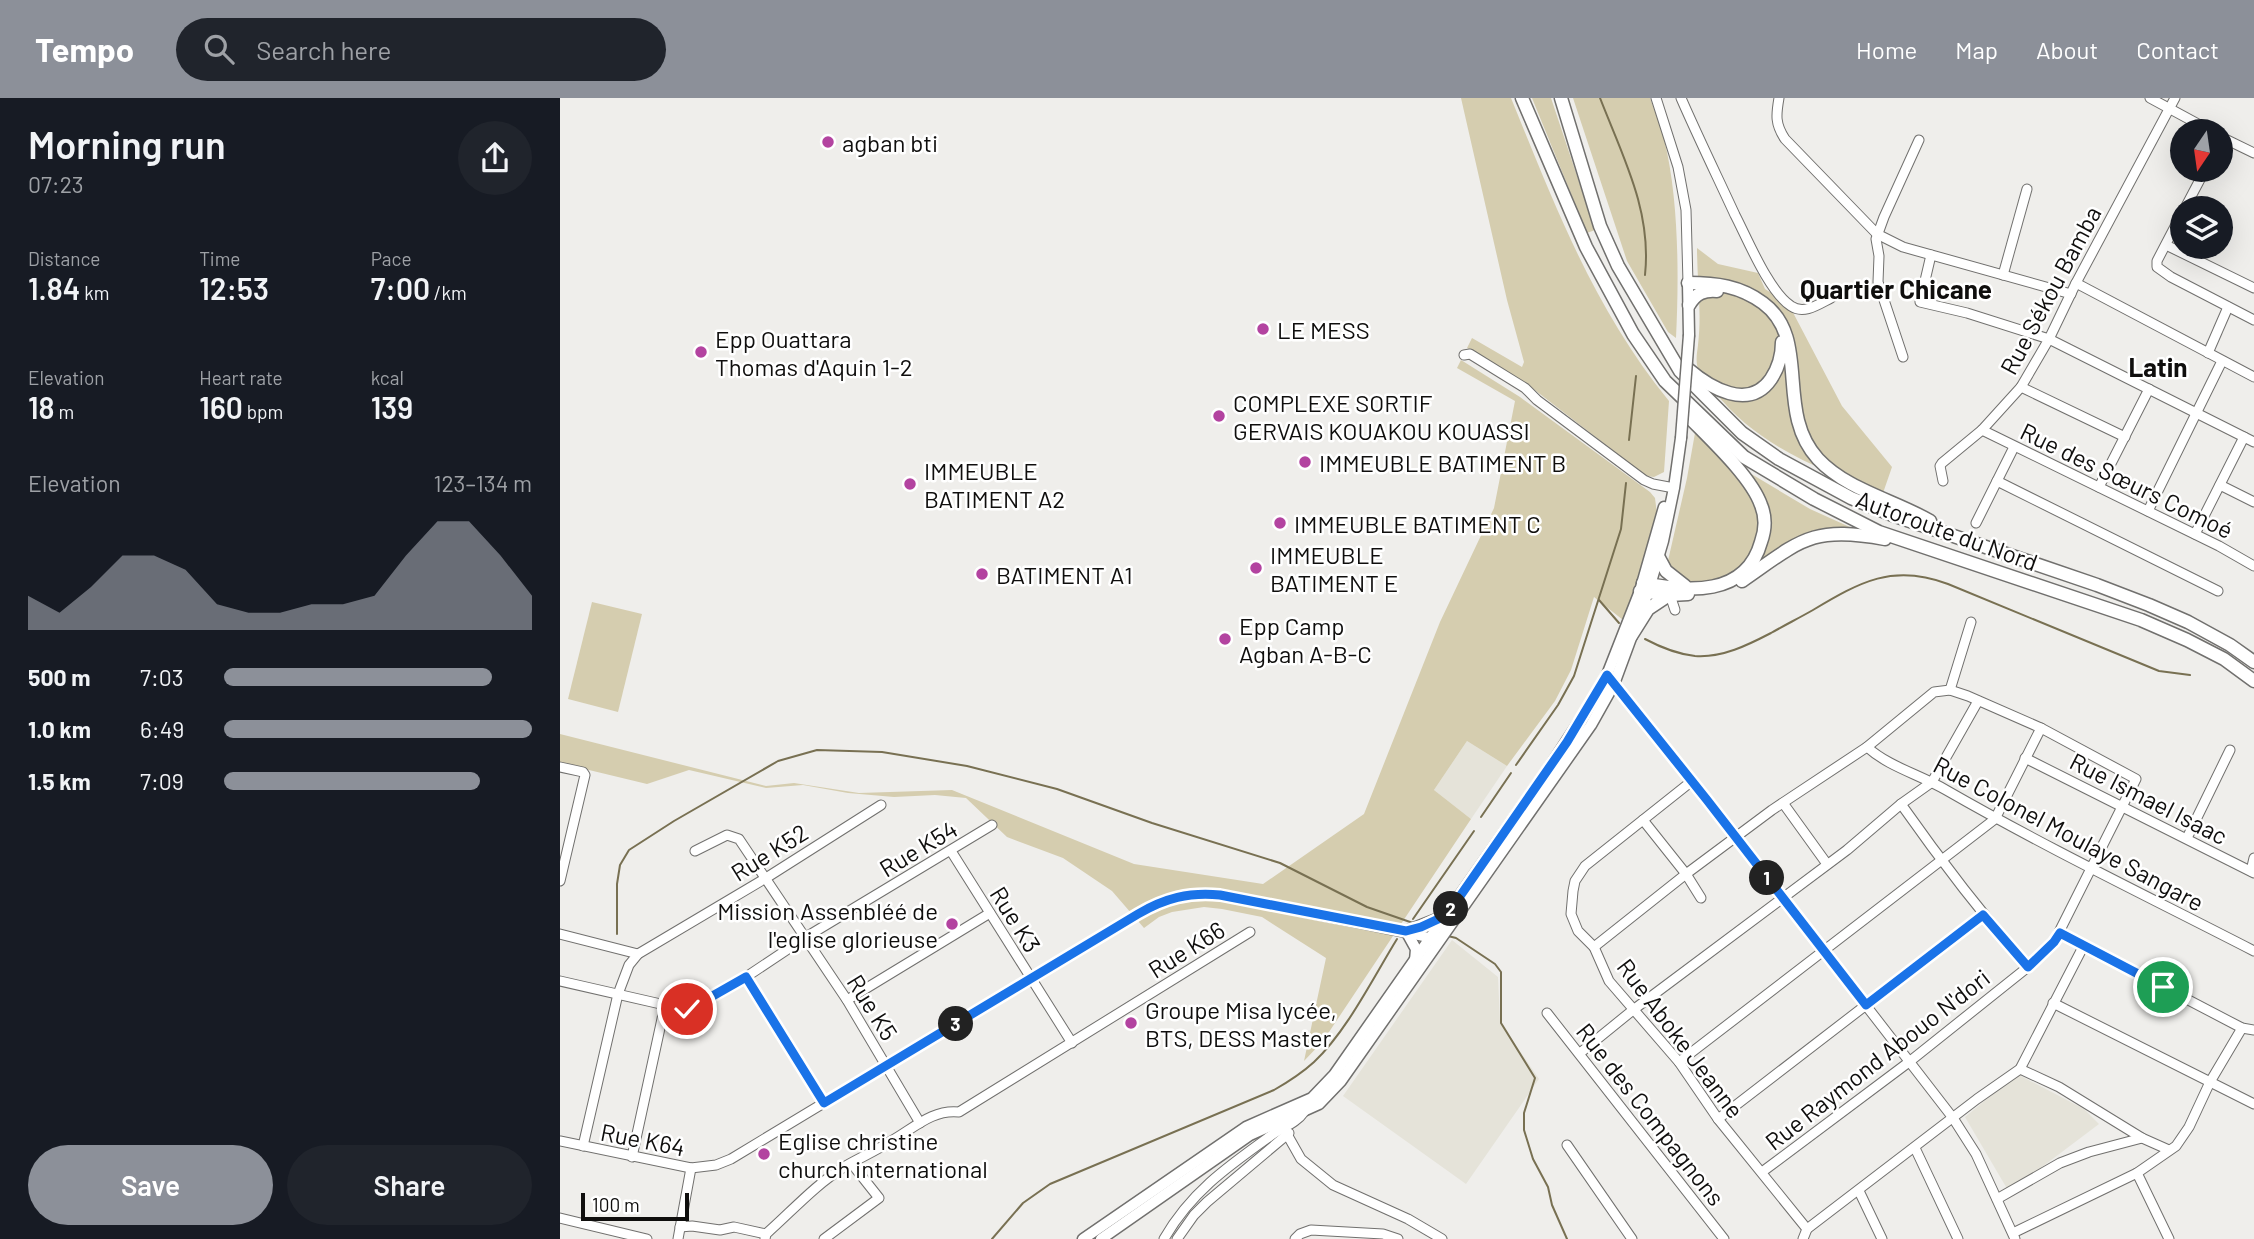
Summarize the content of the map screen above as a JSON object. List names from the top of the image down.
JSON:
{
  "streets": {
    "highway": ["Autoroute du Nord"],
    "street": [
      "Rue Sékou Bamba",
      "Rue des Sœurs Comoé",
      "Rue Ismael Isaac",
      "Rue Colonel Moulaye Sangare",
      "Rue K54",
      "Rue K52",
      "Rue K3",
      "Rue K66",
      "Rue K5",
      "Rue Aboke Jeanne",
      "Rue Raymond Abouo N'dori",
      "Rue des Compagnons",
      "Rue K64"
    ]
  },
  "crossings": [
    ["Rue Sékou Bamba", "Rue des Sœurs Comoé"],
    ["Rue Ismael Isaac", "Rue Raymond Abouo N'dori"],
    ["Rue Colonel Moulaye Sangare", "Rue Raymond Abouo N'dori"],
    ["Rue K54", "Rue K3"],
    ["Rue K54", "Rue K5"],
    ["Rue K52", "Rue K5"],
    ["Rue K3", "Rue K66"],
    ["Rue K3", "Rue K64"],
    ["Rue K66", "Rue K5"],
    ["Rue K5", "Rue K64"],
    ["Rue Aboke Jeanne", "Rue Raymond Abouo N'dori"]
  ],
  "districts": ["Quartier Chicane", "Latin"],
  "places": [
    "agban bti",
    "LE MESS",
    "Epp Ouattara Thomas d'Aquin 1-2",
    "COMPLEXE SORTIF GERVAIS KOUAKOU KOUASSI",
    "IMMEUBLE BATIMENT B",
    "IMMEUBLE BATIMENT A2",
    "IMMEUBLE BATIMENT C",
    "IMMEUBLE BATIMENT E",
    "BATIMENT A1",
    "Epp Camp Agban A-B-C",
    "Mission Assenbléé de l'eglise glorieuse",
    "Groupe Misa lycée, BTS, DESS Master",
    "Eglise christine church international"
  ],
  "scale_bar": "100 m",
  "north": "bottom",
  "page": {
    "header": "Tempo",
    "search": "Search here",
    "nav": [
      "Home",
      "Map",
      "About",
      "Contact"
    ],
    "heading": ["Morning run", "07:23"],
    "stats": [
      ["Distance", "1.84 km"],
      ["Time", "12:53"],
      ["Pace", "7:00 /km"],
      ["Elevation", "18 m"],
      ["Heart rate", "160 bpm"],
      ["kcal", "139"]
    ],
    "chart": ["Elevation", "123–134 m"],
    "list": [
      {
        "name": "500 m",
        "note": "7:03"
      },
      {
        "name": "1.0 km",
        "note": "6:49"
      },
      {
        "name": "1.5 km",
        "note": "7:09"
      }
    ],
    "pins": ["1", "2", "3"],
    "buttons": ["Save", "Share"],
    "scale": "100 m"
  }
}
